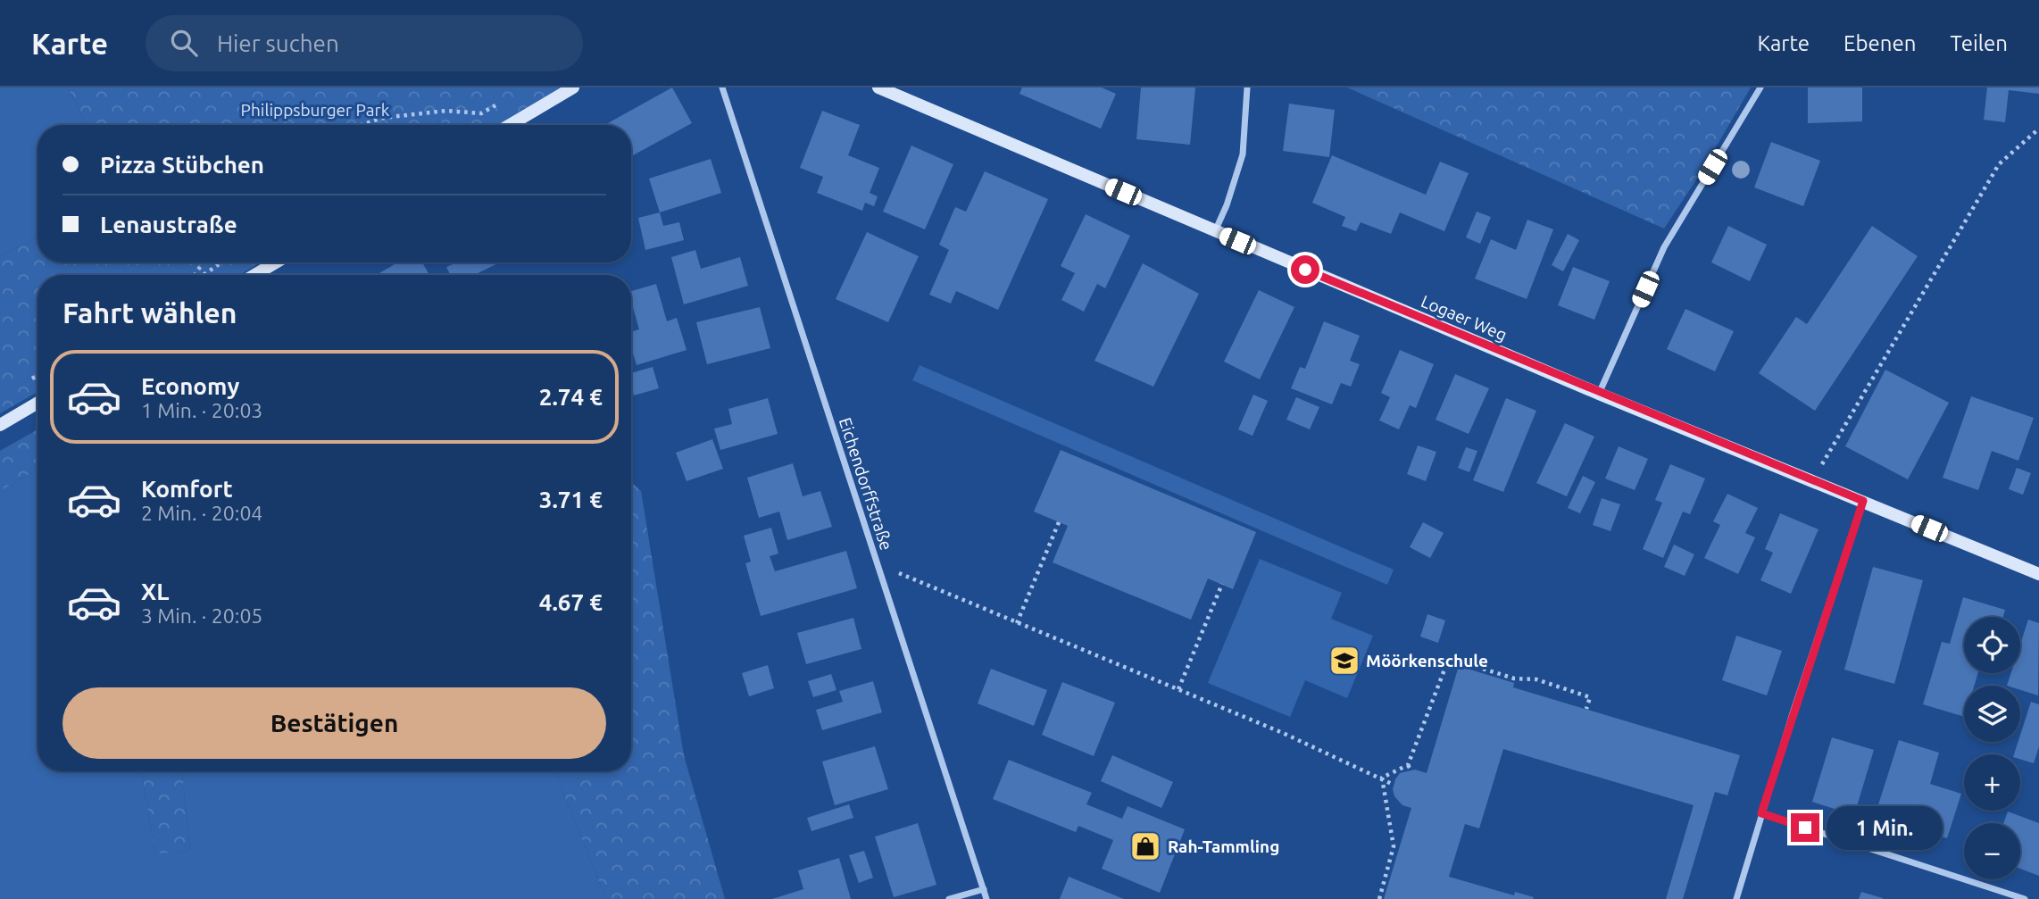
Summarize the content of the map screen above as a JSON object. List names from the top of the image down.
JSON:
{
  "streets": {
    "street": ["Logaer Weg", "Eichendorffstraße"]
  },
  "parks": ["Philippsburger Park"],
  "places": {
    "school or university": ["Möörkenschule"],
    "shop": ["Rah-Tammling"]
  },
  "page": {
    "header": "Karte",
    "search": "Hier suchen",
    "nav": ["Karte", "Ebenen", "Teilen"],
    "banner": ["Pizza Stübchen", "Lenaustraße"],
    "heading": "Fahrt wählen",
    "list": [
      {
        "name": "Economy",
        "note": "1 Min. · 20:03",
        "value": "2.74 €"
      },
      {
        "name": "Komfort",
        "note": "2 Min. · 20:04",
        "value": "3.71 €"
      },
      {
        "name": "XL",
        "note": "3 Min. · 20:05",
        "value": "4.67 €"
      }
    ],
    "map_buttons": ["+", "−"],
    "buttons": "Bestätigen",
    "bubble": "1 Min."
  }
}
